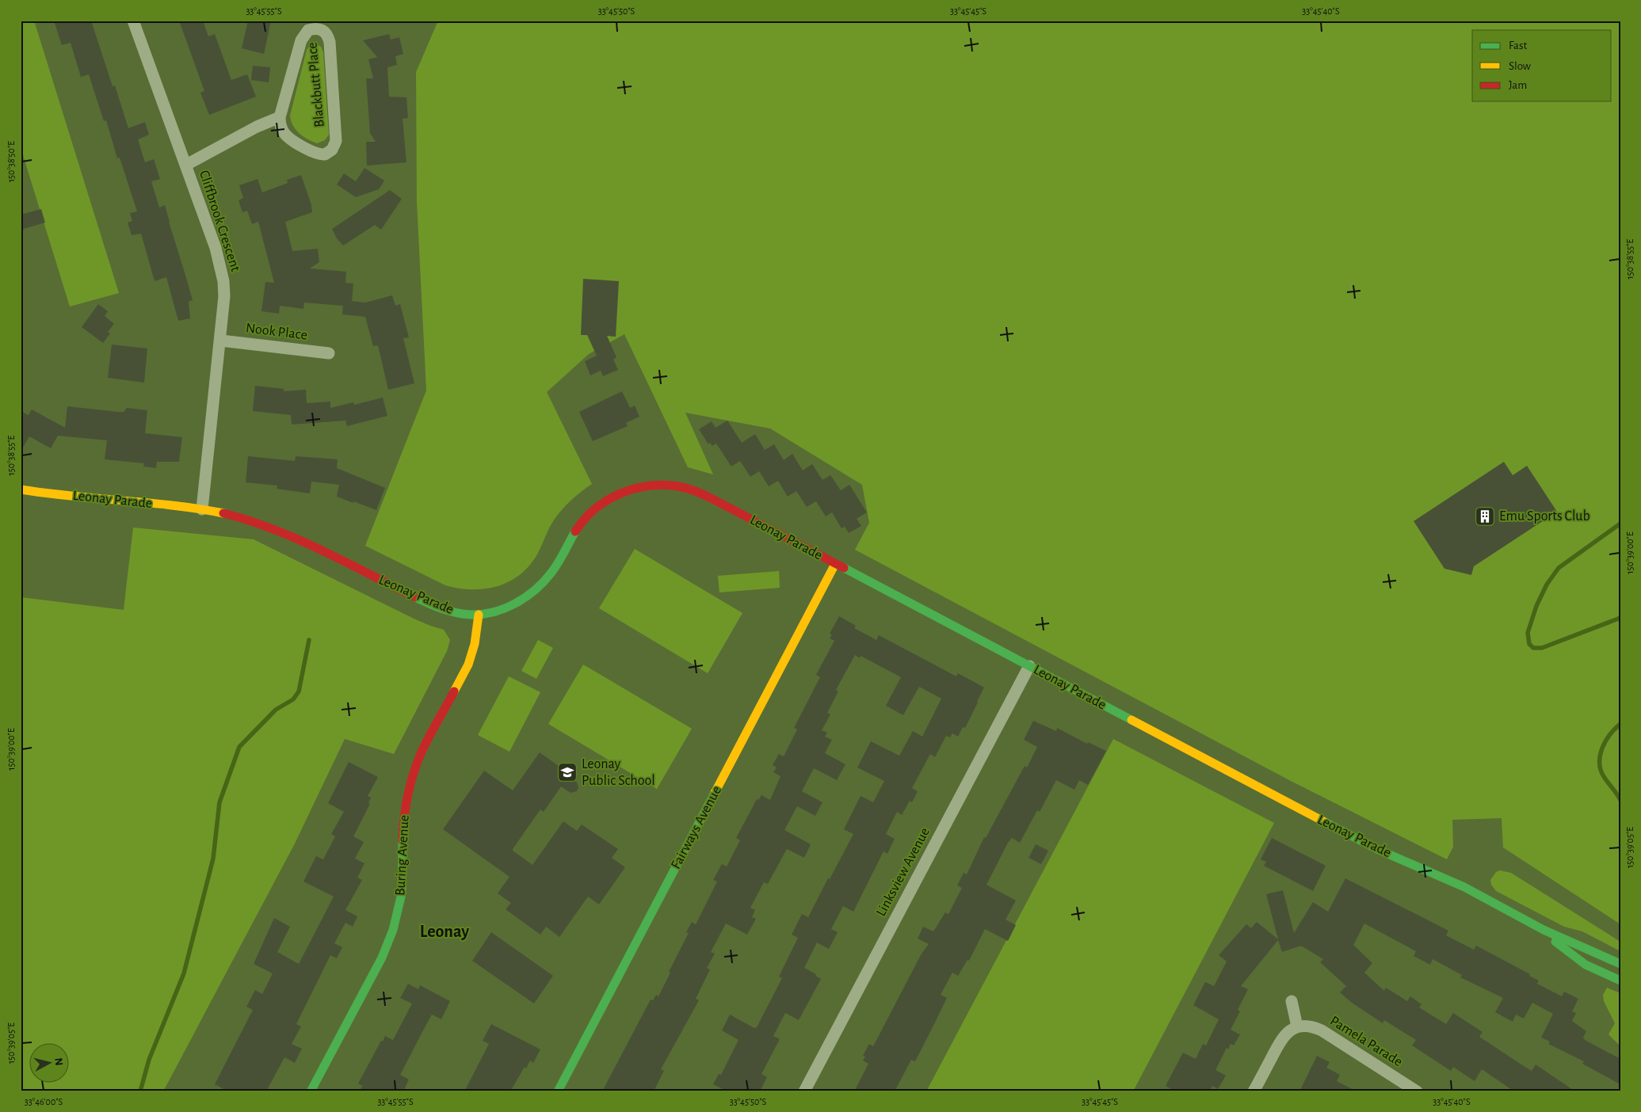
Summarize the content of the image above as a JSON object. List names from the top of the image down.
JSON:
{
  "streets": {
    "street": [
      "Blackbutt Place",
      "Cliffbrook Crescent",
      "Nook Place",
      "Leonay Parade",
      "Fairways Avenue",
      "Buring Avenue",
      "Linksview Avenue",
      "Pamela Parade"
    ]
  },
  "crossings": [
    ["Cliffbrook Crescent", "Nook Place"],
    ["Cliffbrook Crescent", "Leonay Parade"],
    ["Leonay Parade", "Fairways Avenue"],
    ["Leonay Parade", "Buring Avenue"],
    ["Leonay Parade", "Linksview Avenue"]
  ],
  "districts": ["Leonay"],
  "places": {
    "building": ["Emu Sports Club"],
    "school or university": ["Leonay Public School"]
  },
  "legend": ["Fast", "Slow", "Jam"],
  "north": "right",
  "coordinates": [
    "33°45'55\"S",
    "33°45'50\"S",
    "33°45'45\"S",
    "33°45'40\"S",
    "150°38'50\"E",
    "150°38'55\"E",
    "150°39'00\"E",
    "150°39'05\"E",
    "33°46'00\"S"
  ]
}
